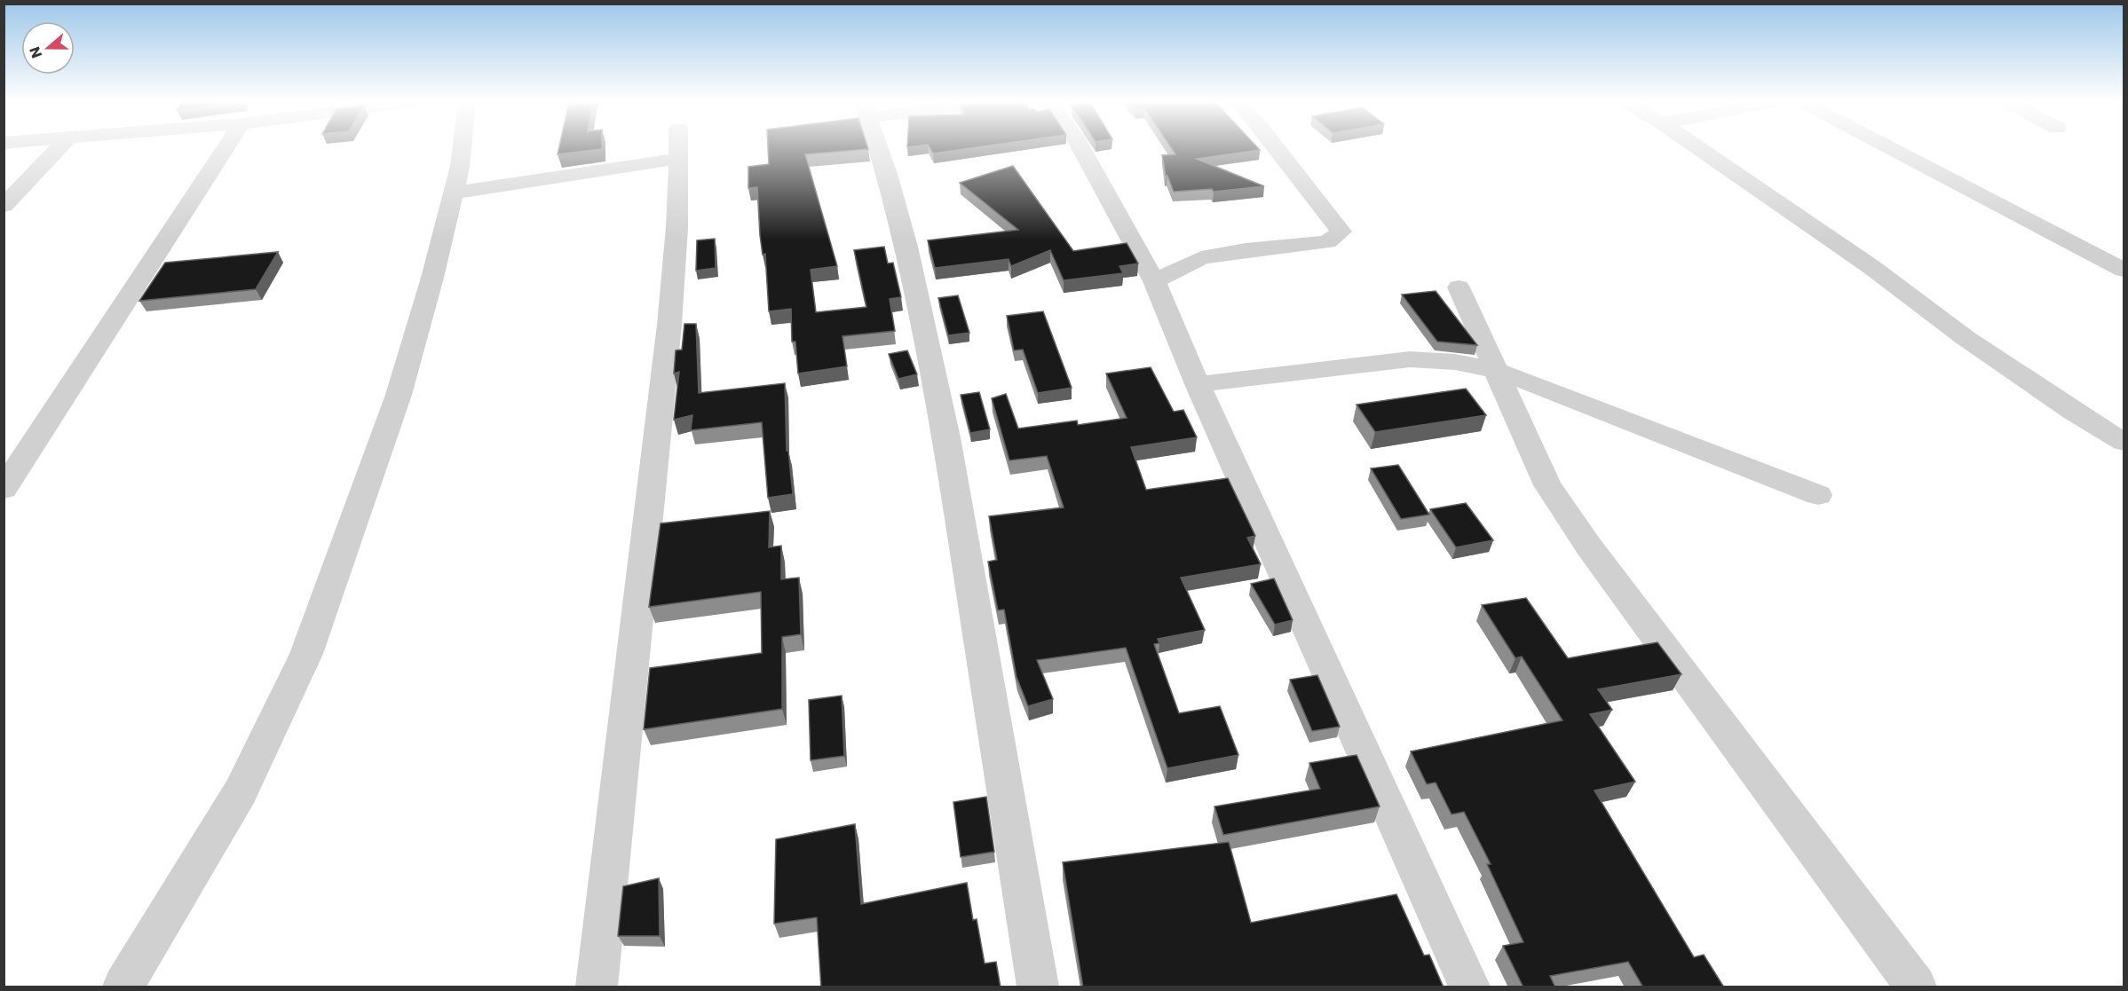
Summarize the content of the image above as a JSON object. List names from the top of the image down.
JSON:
{
  "north": "left"
}
